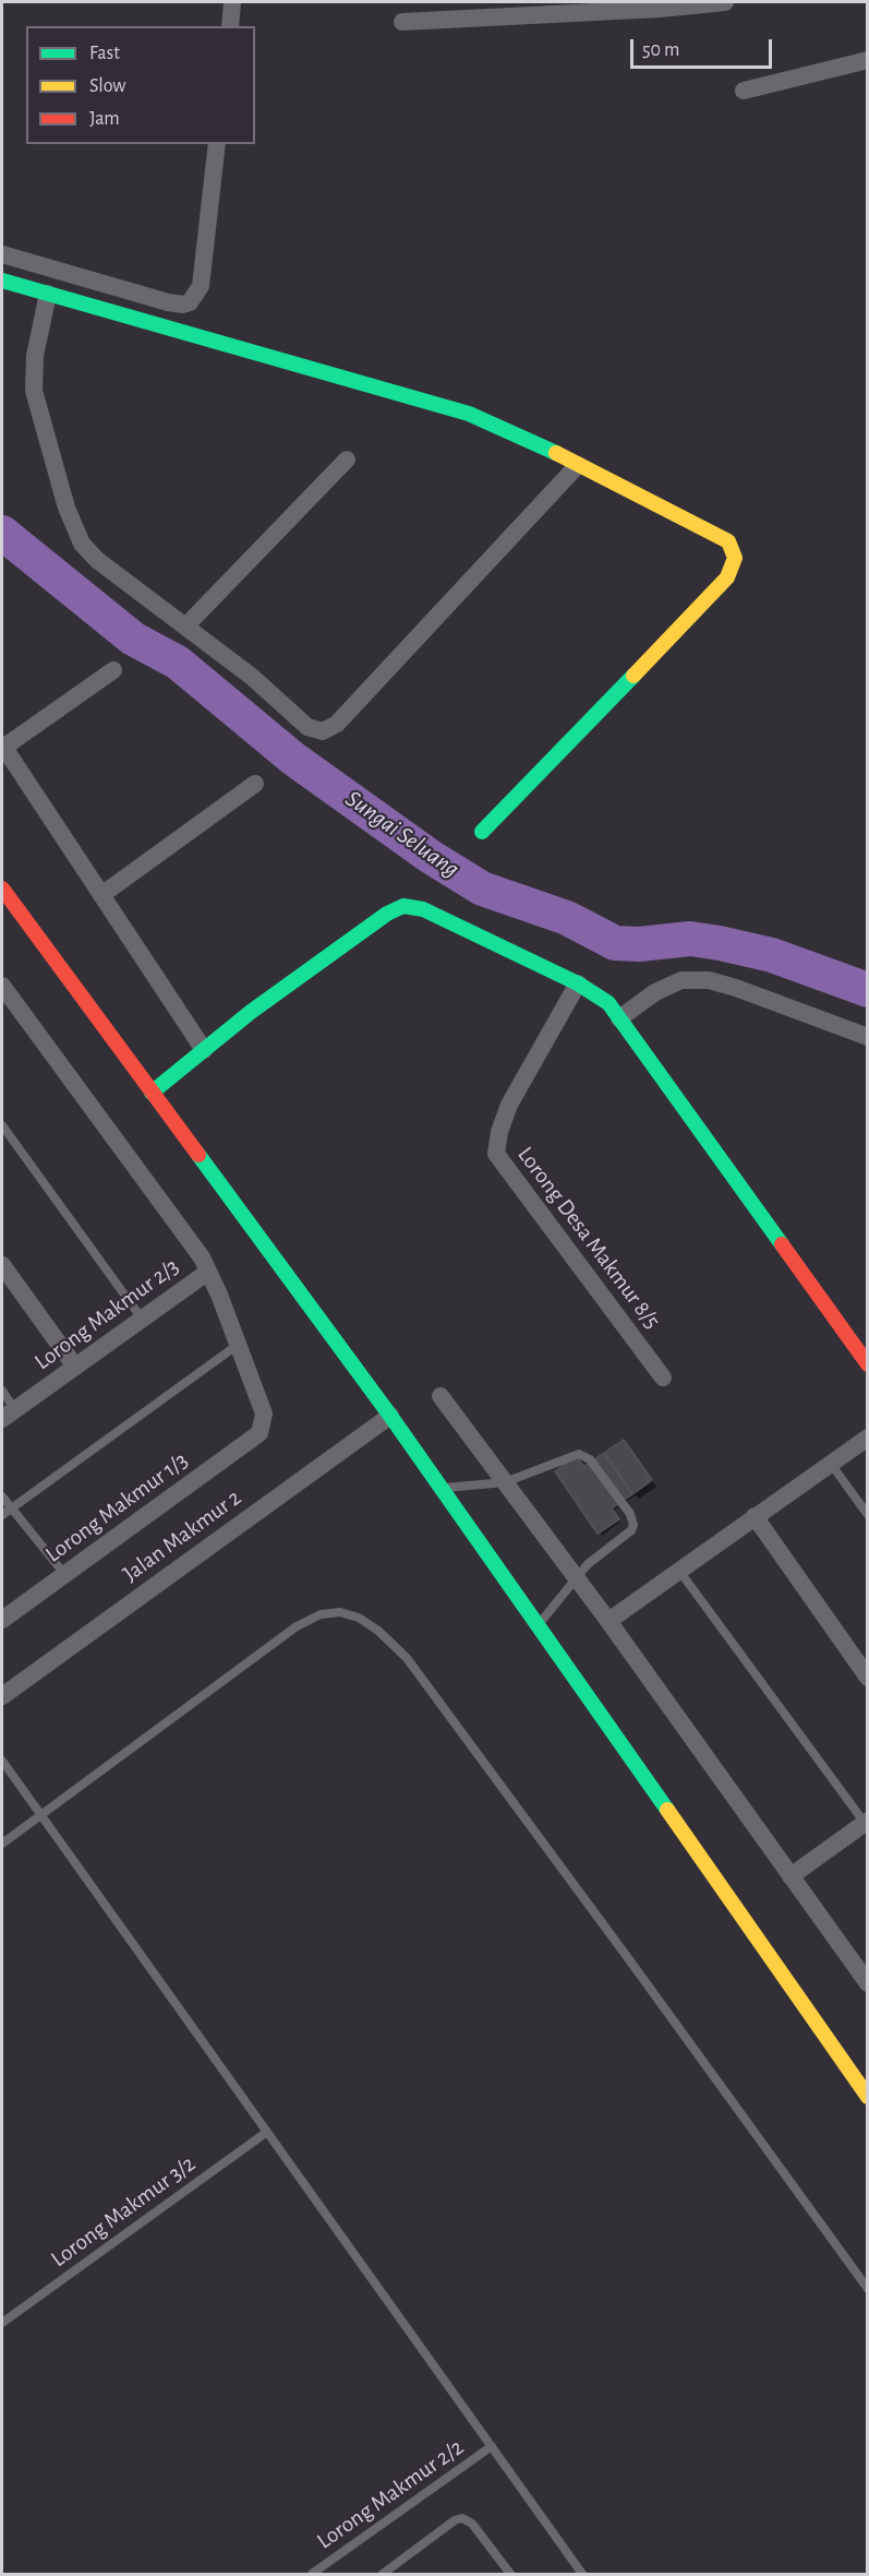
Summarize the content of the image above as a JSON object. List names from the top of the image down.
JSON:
{
  "streets": {
    "street": [
      "Lorong Desa Makmur 8/5",
      "Lorong Makmur 2/3",
      "Lorong Makmur 1/3",
      "Jalan Makmur 2"
    ],
    "lane": ["Lorong Makmur 3/2", "Lorong Makmur 2/2"]
  },
  "water": ["Sungai Seluang"],
  "legend": ["Fast", "Slow", "Jam"],
  "scale_bar": "50 m"
}
